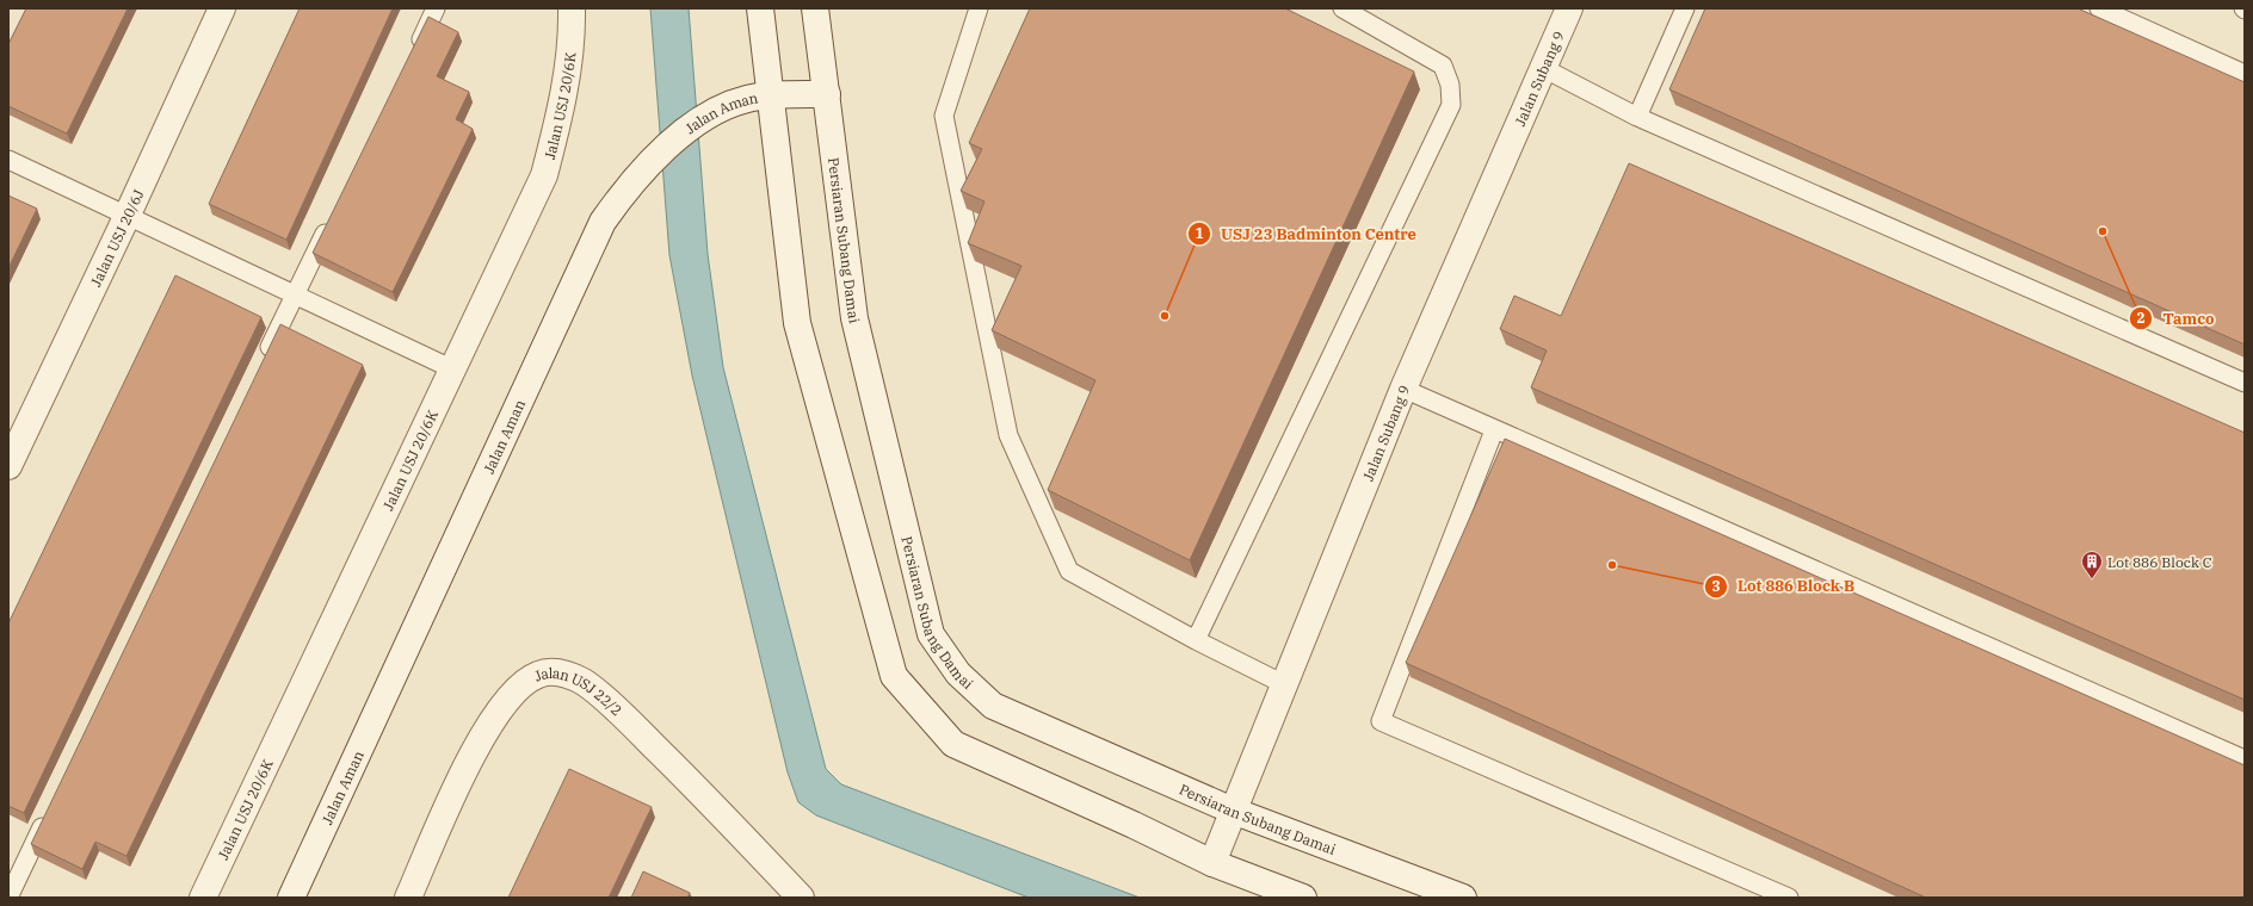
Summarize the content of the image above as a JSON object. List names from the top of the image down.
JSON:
{
  "streets": {
    "street": [
      "Jalan Subang 9",
      "Jalan USJ 20/6K",
      "Jalan Aman",
      "Jalan USJ 20/6J",
      "Persiaran Subang Damai",
      "Jalan USJ 22/2"
    ]
  },
  "crossings": [
    ["Jalan Subang 9", "Persiaran Subang Damai"],
    ["Jalan Aman", "Persiaran Subang Damai"]
  ],
  "places": {
    "other": ["Tamco", "USJ 23 Badminton Centre", "Lot 886 Block B"],
    "building": ["Lot 886 Block C"]
  }
}
